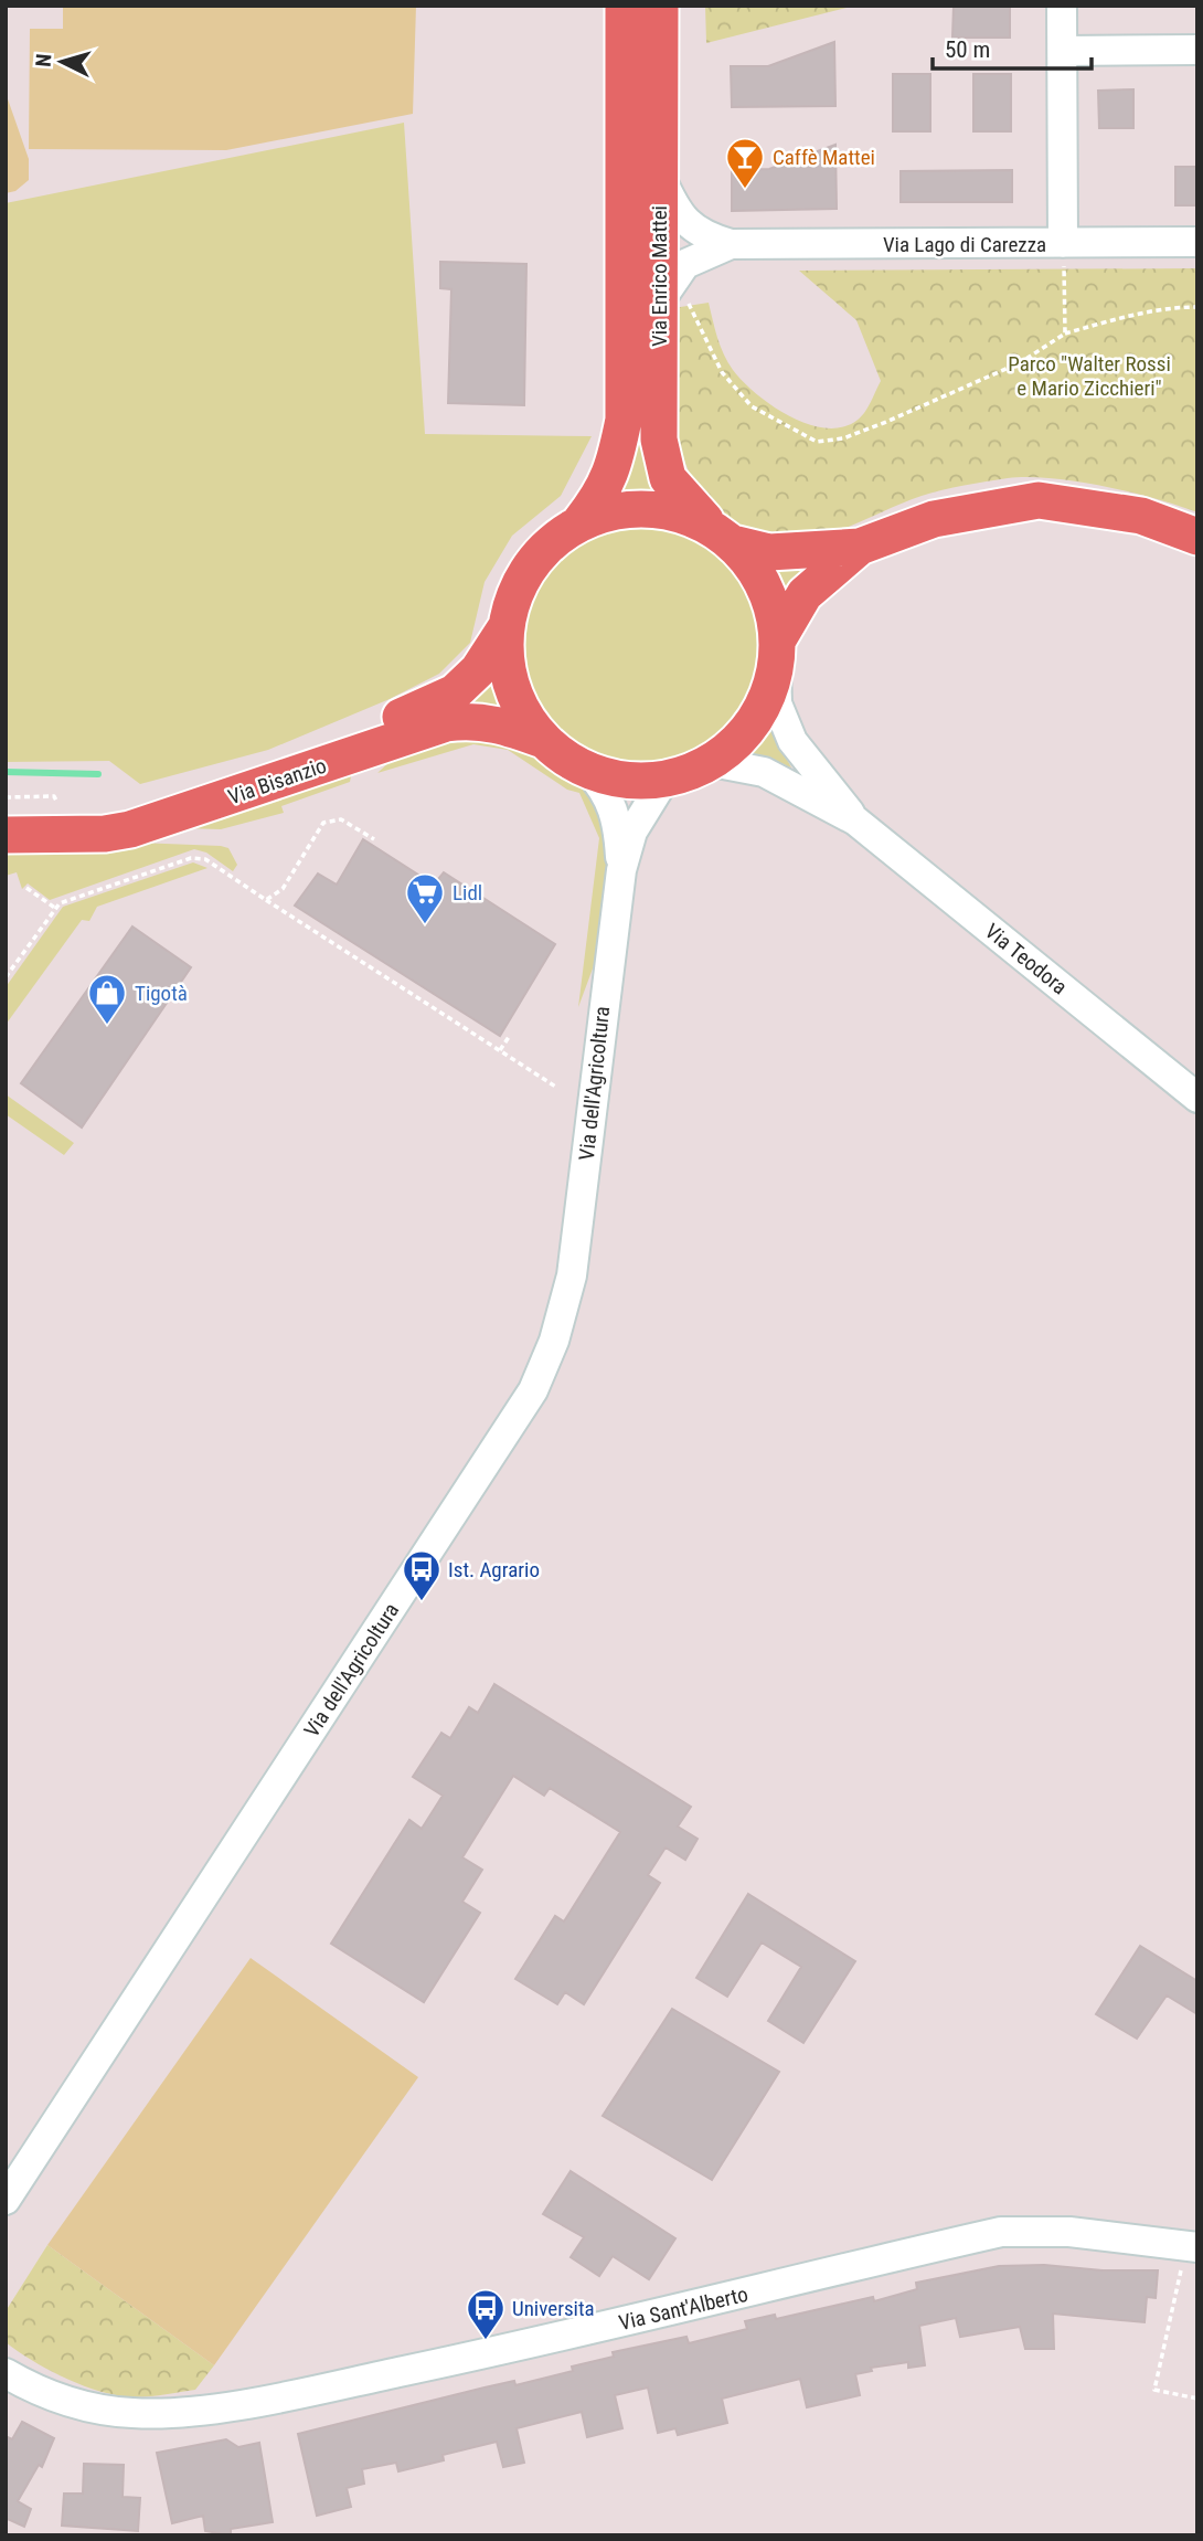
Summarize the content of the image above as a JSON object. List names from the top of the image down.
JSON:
{
  "streets": {
    "main road": ["Via Enrico Mattei", "Via Bisanzio"],
    "street": [
      "Via Lago di Carezza",
      "Via Teodora",
      "Via dell'Agricoltura",
      "Via Sant'Alberto"
    ]
  },
  "crossings": [
    ["Via Lago di Carezza", "Via Enrico Mattei"],
    ["Via Enrico Mattei", "Via Bisanzio"],
    ["Via Enrico Mattei", "Via Teodora"],
    ["Via Enrico Mattei", "Via dell'Agricoltura"],
    ["Via Bisanzio", "Via Teodora"],
    ["Via Bisanzio", "Via dell'Agricoltura"],
    ["Via Teodora", "Via dell'Agricoltura"]
  ],
  "parks": ["Parco \"Walter Rossi e Mario Zicchieri\""],
  "places": {
    "bar": ["Caffè Mattei"],
    "supermarket": ["Lidl"],
    "shop": ["Tigotà"],
    "bus stop": ["Ist. Agrario", "Universita"]
  },
  "scale_bar": "50 m",
  "north": "left"
}
